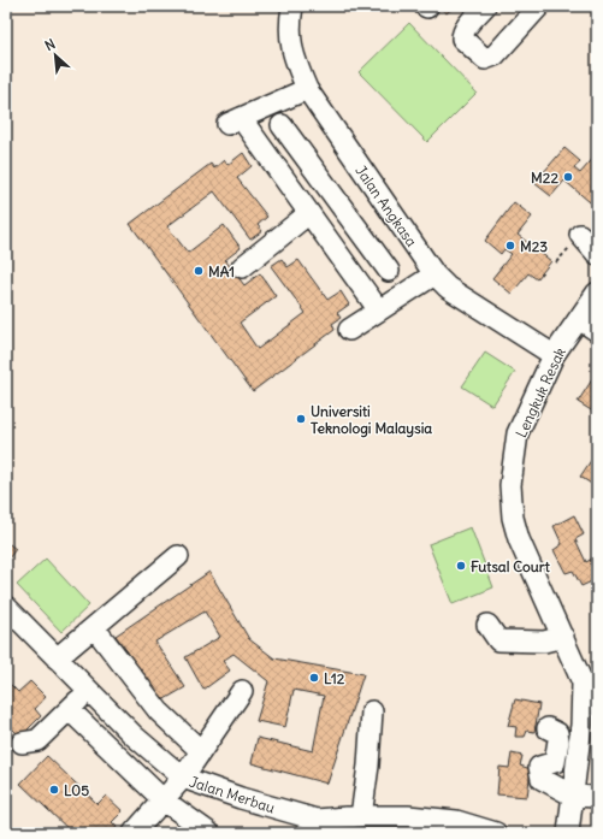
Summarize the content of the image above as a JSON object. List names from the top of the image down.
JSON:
{
  "streets": {
    "street": ["Jalan Angkasa", "Lengkuk Resak", "Jalan Merbau"]
  },
  "crossings": [
    ["Jalan Angkasa", "Lengkuk Resak"]
  ],
  "places": [
    "M22",
    "M23",
    "MA1",
    "Universiti Teknologi Malaysia",
    "Futsal Court",
    "L12",
    "L05"
  ],
  "north": "top left"
}
